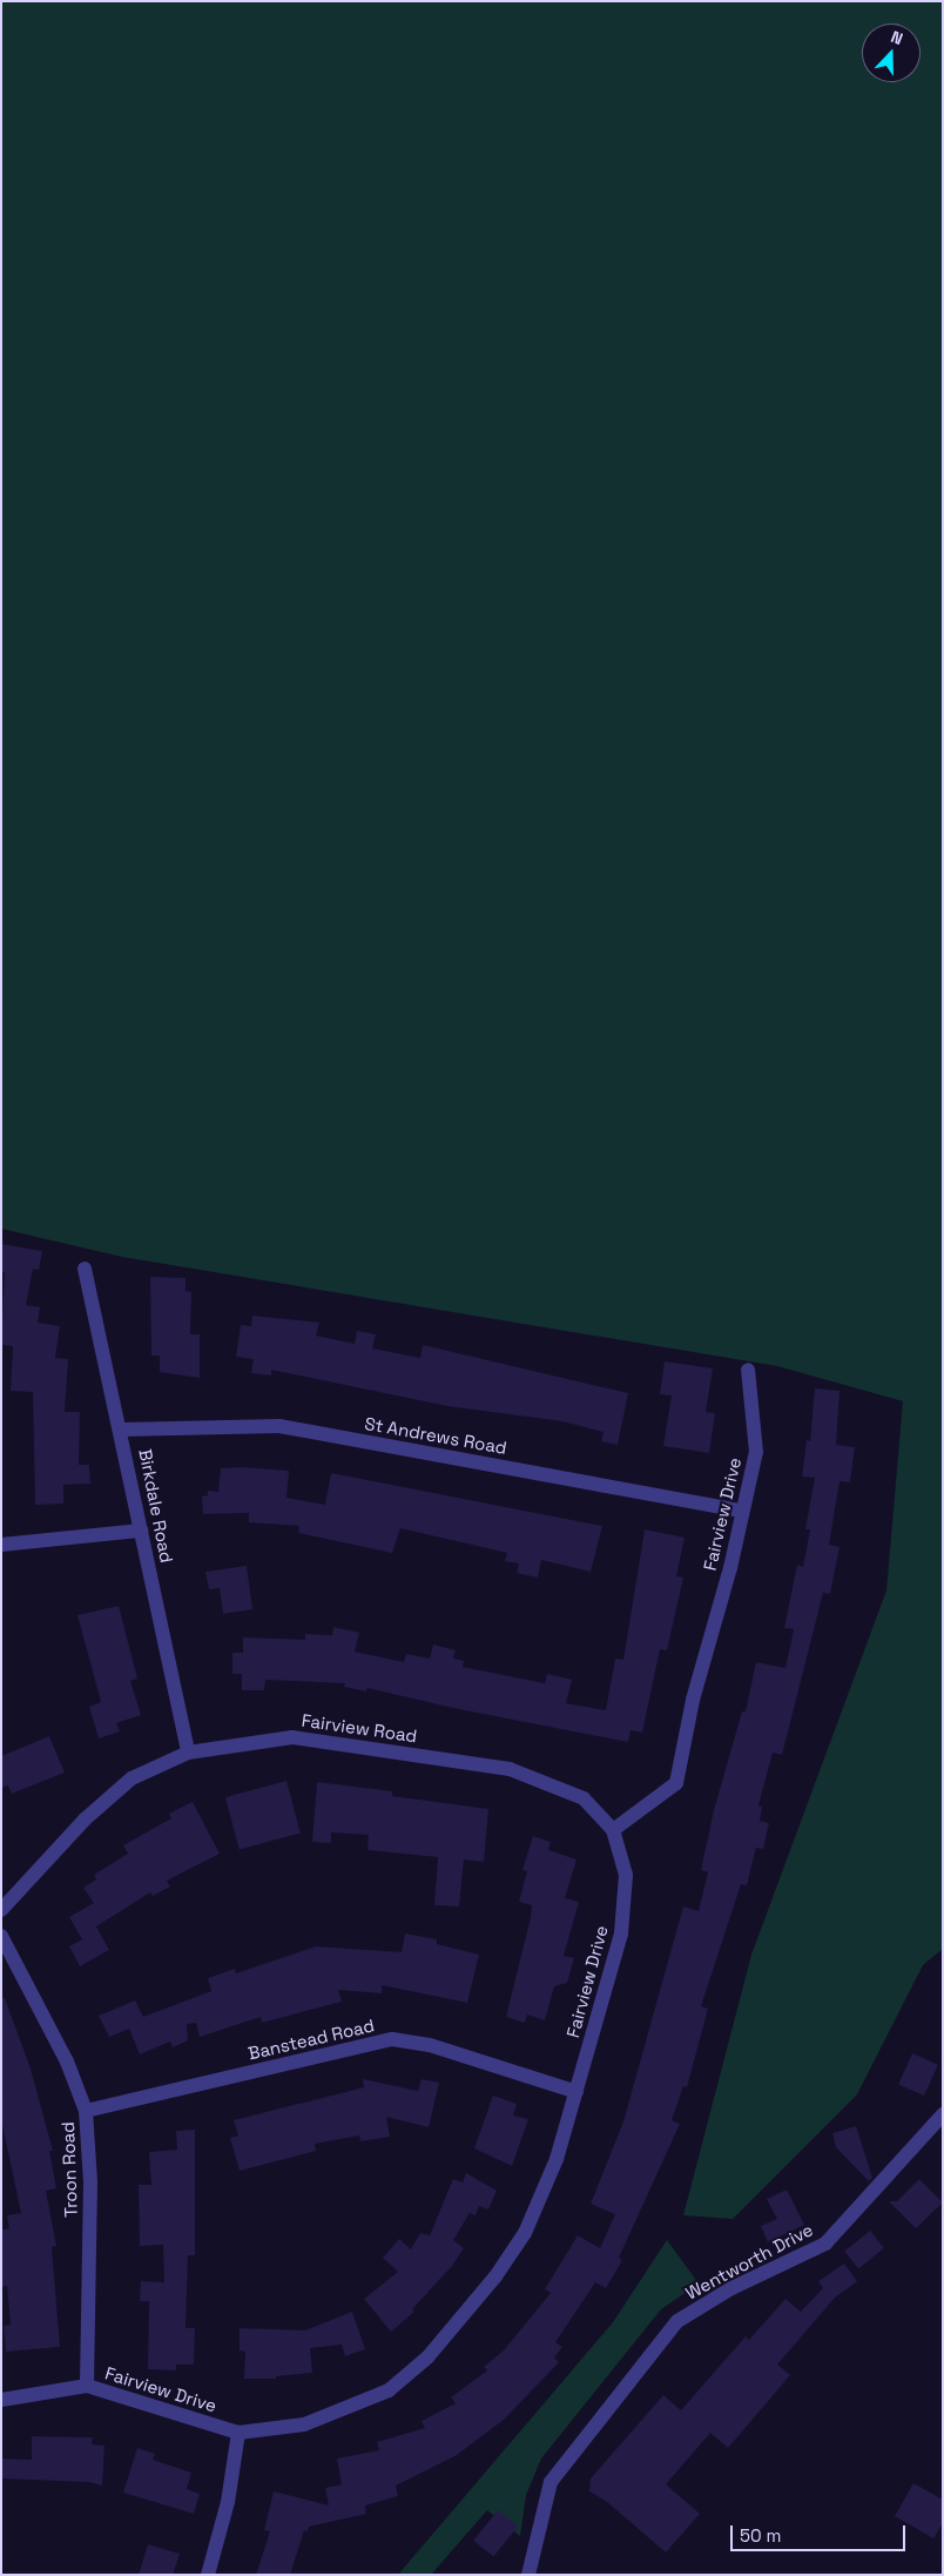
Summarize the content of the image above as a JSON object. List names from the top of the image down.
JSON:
{
  "streets": {
    "street": [
      "St Andrews Road",
      "Birkdale Road",
      "Fairview Drive",
      "Fairview Road",
      "Banstead Road",
      "Troon Road",
      "Wentworth Drive"
    ]
  },
  "crossings": [
    ["St Andrews Road", "Birkdale Road"],
    ["St Andrews Road", "Fairview Drive"],
    ["Birkdale Road", "Fairview Road"],
    ["Fairview Drive", "Fairview Road"],
    ["Fairview Drive", "Banstead Road"],
    ["Fairview Drive", "Troon Road"],
    ["Banstead Road", "Troon Road"]
  ],
  "scale_bar": "50 m",
  "north": "top"
}
